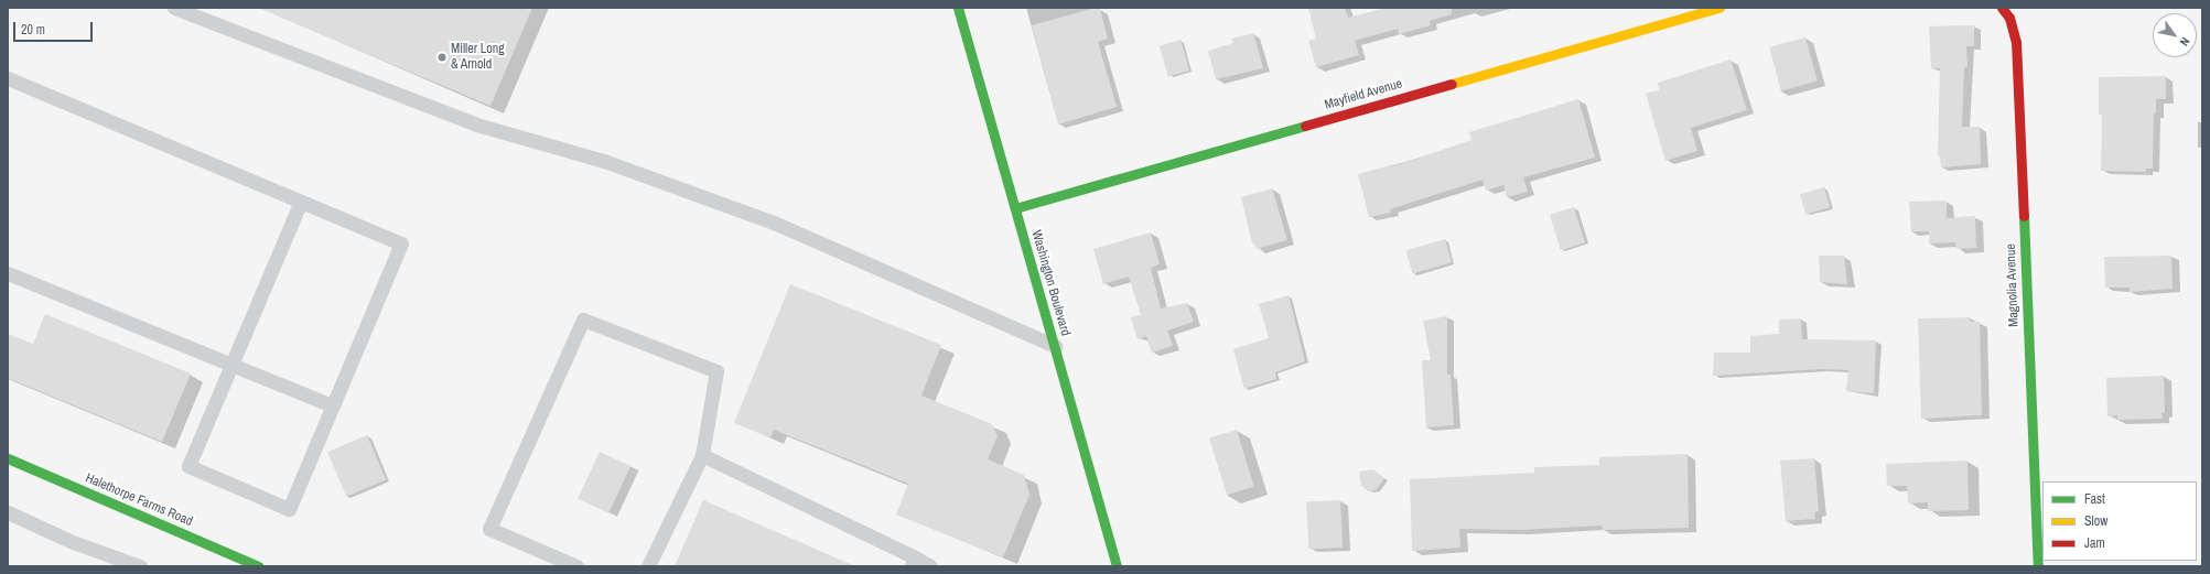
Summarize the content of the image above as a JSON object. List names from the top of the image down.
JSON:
{
  "streets": {
    "street": [
      "Mayfield Avenue",
      "Washington Boulevard",
      "Magnolia Avenue",
      "Halethorpe Farms Road"
    ]
  },
  "crossings": [
    ["Mayfield Avenue", "Washington Boulevard"]
  ],
  "places": ["Miller Long & Arnold"],
  "legend": ["Fast", "Slow", "Jam"],
  "scale_bar": "20 m",
  "north": "bottom right"
}
